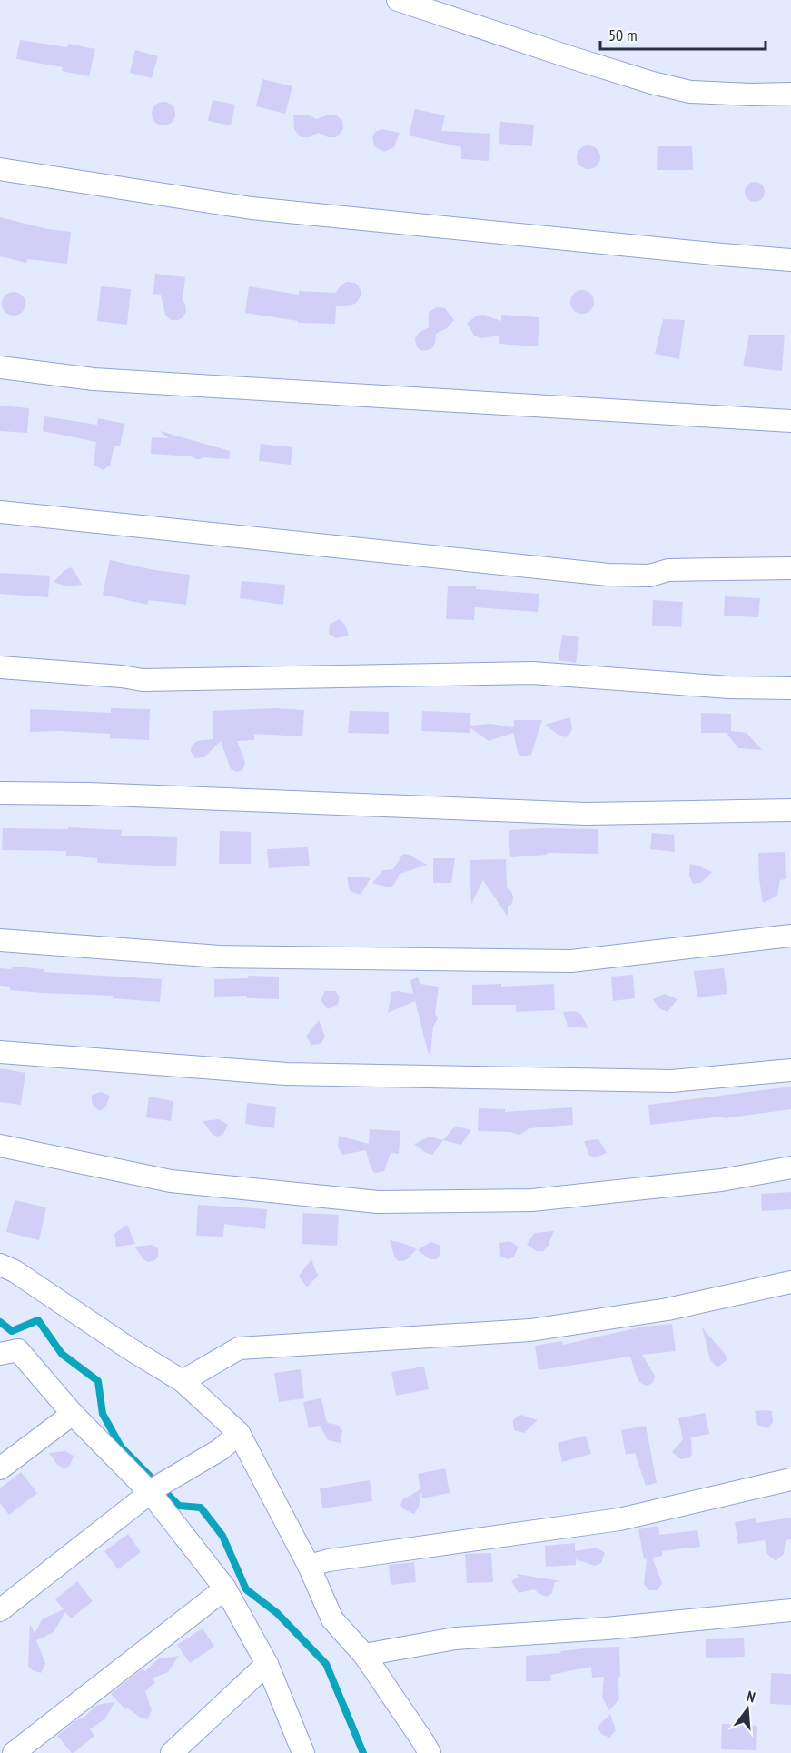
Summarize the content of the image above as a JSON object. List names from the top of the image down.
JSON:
{
  "scale_bar": "50 m",
  "north": "top"
}
